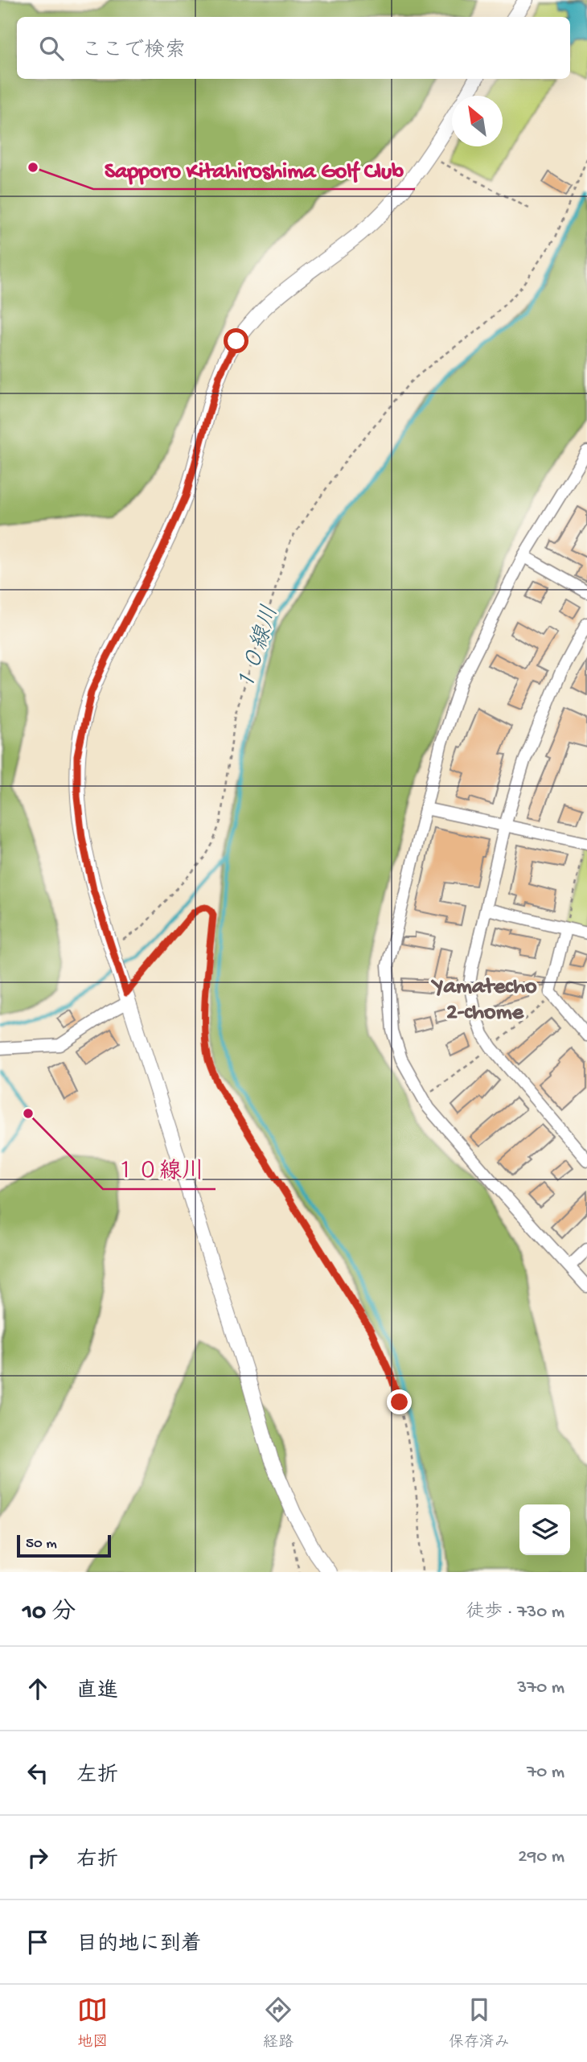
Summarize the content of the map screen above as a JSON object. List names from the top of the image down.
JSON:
{
  "districts": ["Yamatecho 2-chome"],
  "water": ["１０線川"],
  "places": ["Sapporo Kitahiroshima Golf Club", "１０線川"],
  "scale_bar": "50 m",
  "north": "top left",
  "page": {
    "search": "ここで検索",
    "scale": "50 m",
    "heading": ["10 分", "徒歩 · 730 m"],
    "list": [
      ["直進", "370 m"],
      ["左折", "70 m"],
      ["右折", "290 m"],
      "目的地に到着"
    ],
    "nav": ["地図", "経路", "保存済み"]
  }
}
